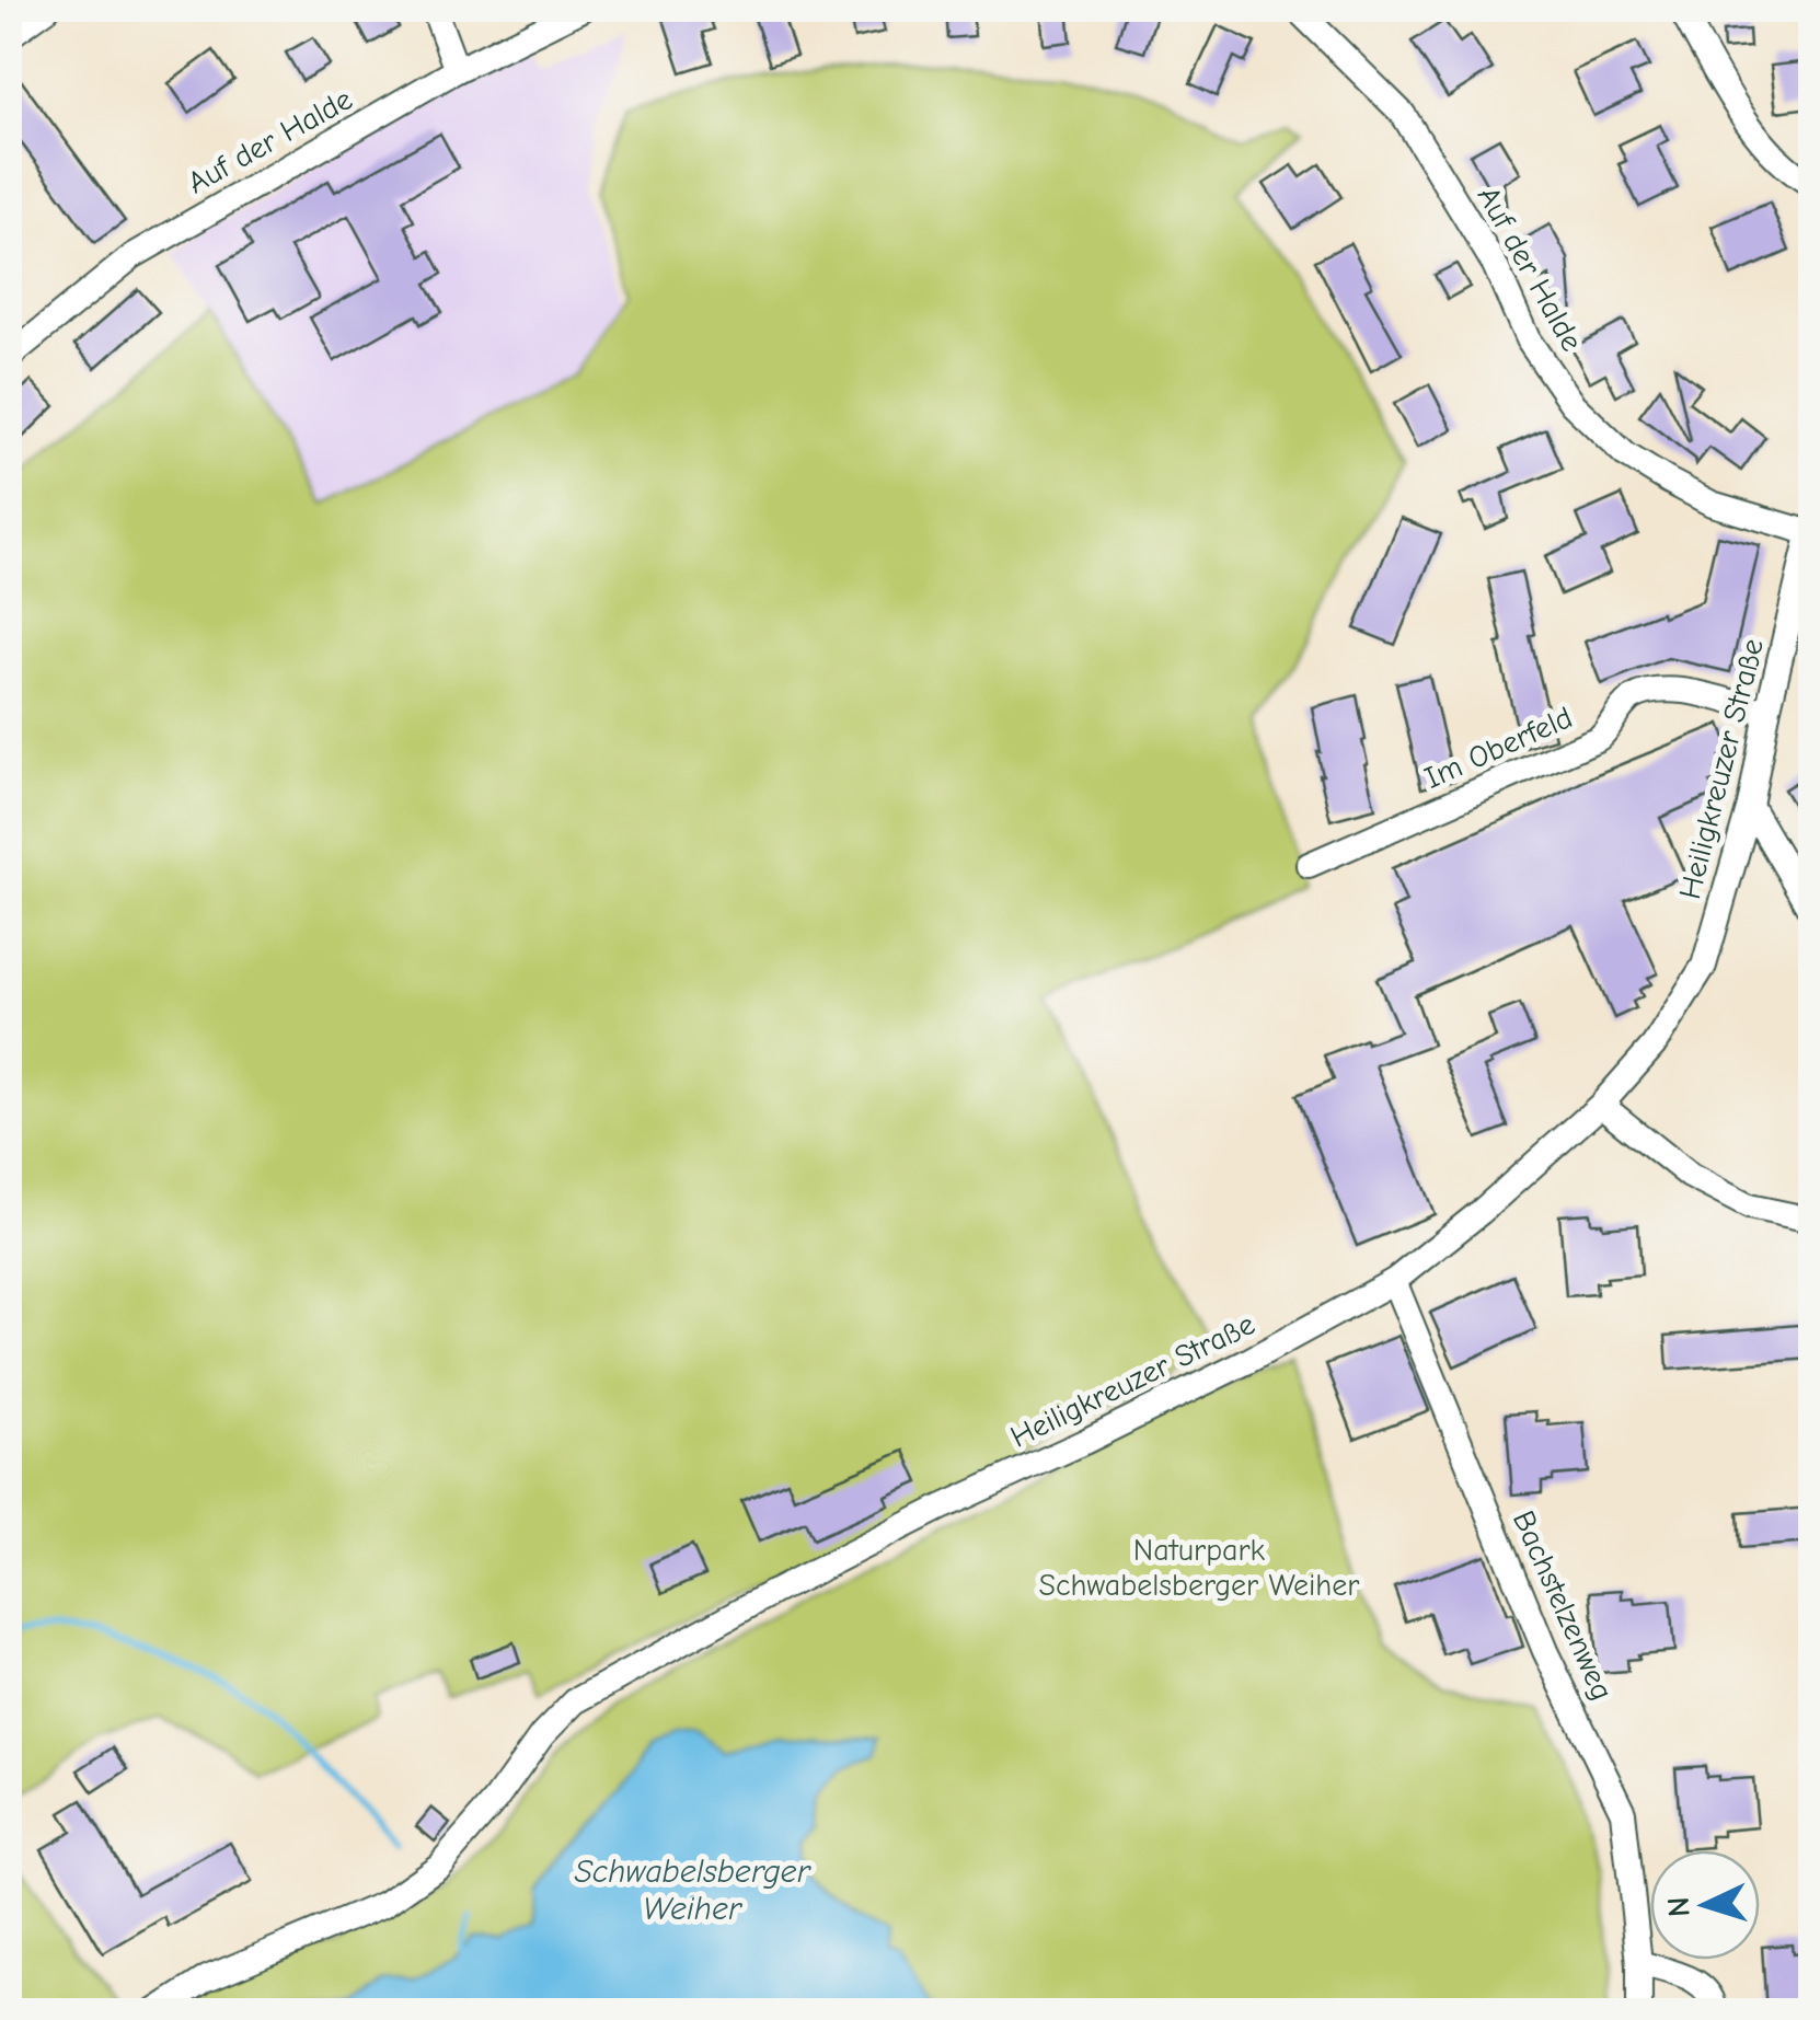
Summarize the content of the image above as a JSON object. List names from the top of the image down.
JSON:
{
  "streets": {
    "street": [
      "Auf der Halde",
      "Im Oberfeld",
      "Heiligkreuzer Straße",
      "Bachstelzenweg"
    ]
  },
  "crossings": [
    ["Auf der Halde", "Heiligkreuzer Straße"],
    ["Im Oberfeld", "Heiligkreuzer Straße"],
    ["Heiligkreuzer Straße", "Bachstelzenweg"]
  ],
  "water": ["Schwabelsberger Weiher"],
  "parks": ["Naturpark Schwabelsberger Weiher"],
  "north": "left"
}
